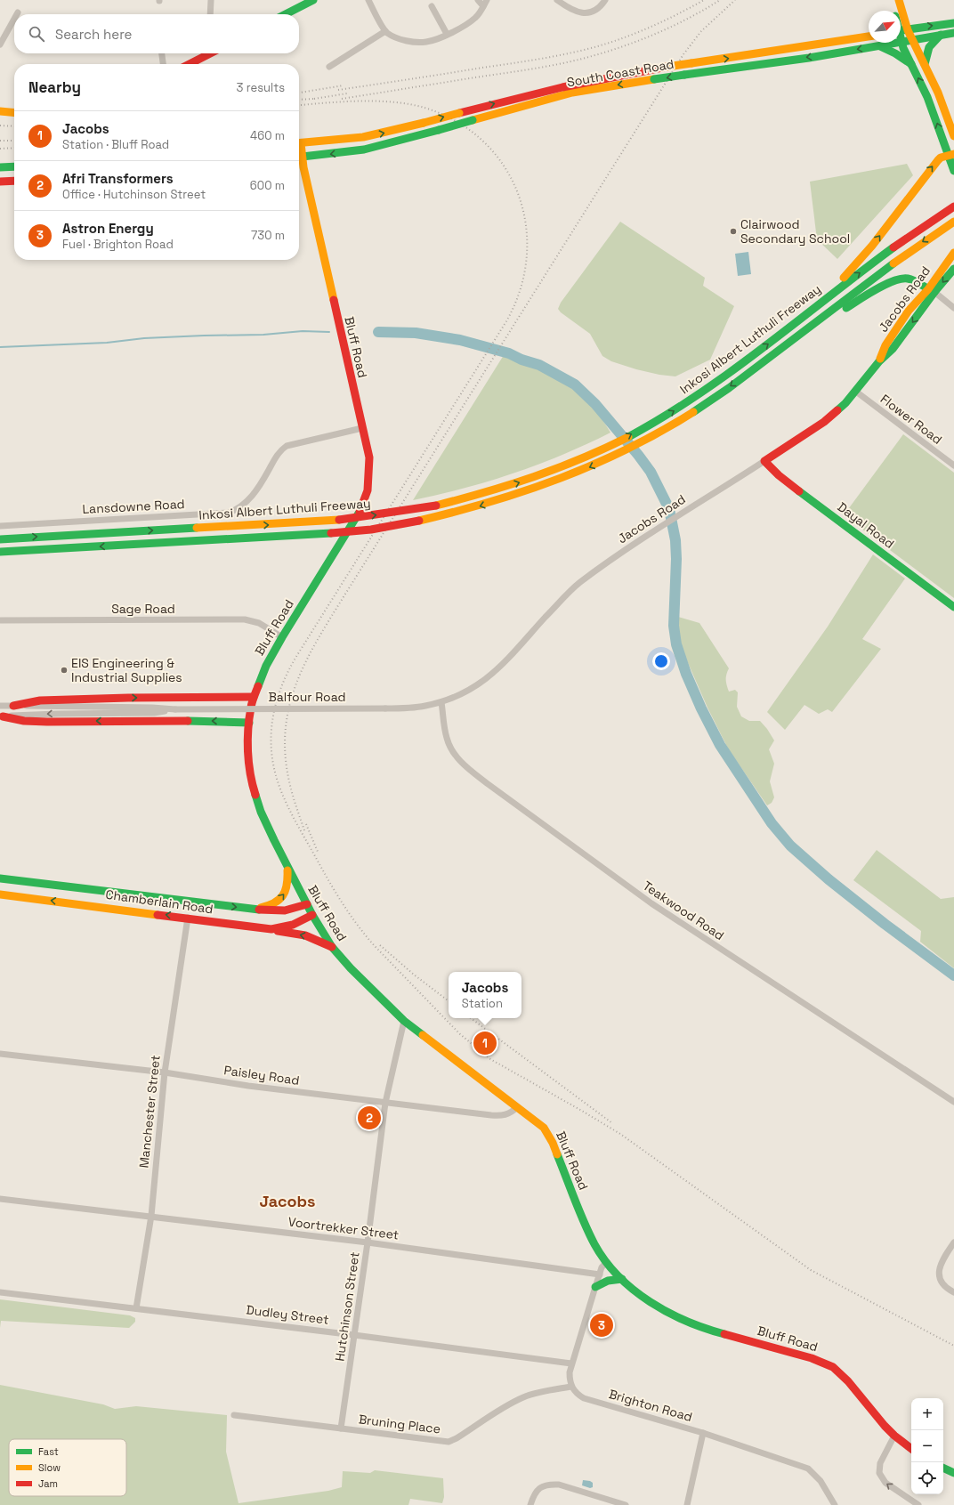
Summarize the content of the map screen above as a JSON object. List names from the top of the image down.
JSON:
{
  "streets": {
    "main road": [
      "South Coast Road",
      "Jacobs Road",
      "Inkosi Albert Luthuli Freeway",
      "Bluff Road",
      "Dayal Road",
      "Chamberlain Road"
    ],
    "street": [
      "Flower Road",
      "Lansdowne Road",
      "Sage Road",
      "Balfour Road",
      "Teakwood Road",
      "Paisley Road",
      "Manchester Street",
      "Voortrekker Street",
      "Hutchinson Street",
      "Dudley Street",
      "Brighton Road",
      "Bruning Place"
    ]
  },
  "crossings": [
    ["Jacobs Road", "Flower Road"],
    ["Jacobs Road", "Dayal Road"],
    ["Jacobs Road", "Balfour Road"],
    ["Jacobs Road", "Teakwood Road"],
    ["Bluff Road", "Lansdowne Road"],
    ["Bluff Road", "Sage Road"],
    ["Bluff Road", "Chamberlain Road"],
    ["Bluff Road", "Paisley Road"],
    ["Bluff Road", "Hutchinson Street"],
    ["Balfour Road", "Teakwood Road"],
    ["Chamberlain Road", "Manchester Street"],
    ["Paisley Road", "Manchester Street"],
    ["Paisley Road", "Hutchinson Street"],
    ["Manchester Street", "Voortrekker Street"],
    ["Manchester Street", "Dudley Street"],
    ["Voortrekker Street", "Hutchinson Street"],
    ["Hutchinson Street", "Dudley Street"],
    ["Hutchinson Street", "Bruning Place"],
    ["Brighton Road", "Bruning Place"]
  ],
  "districts": ["Jacobs"],
  "places": ["Clairwood Secondary School", "EIS Engineering & Industrial Supplies"],
  "legend": ["Fast", "Slow", "Jam"],
  "north": "top right",
  "page": {
    "search": "Search here",
    "heading": ["Nearby", "3 results"],
    "list": [
      {
        "mark": "1",
        "name": "Jacobs",
        "note": "Station · Bluff Road",
        "value": "460 m"
      },
      {
        "mark": "2",
        "name": "Afri Transformers",
        "note": "Office · Hutchinson Street",
        "value": "600 m"
      },
      {
        "mark": "3",
        "name": "Astron Energy",
        "note": "Fuel · Brighton Road",
        "value": "730 m"
      }
    ],
    "popup": ["Jacobs", "Station"],
    "pins": ["1", "2", "3"],
    "map_buttons": ["+", "−"]
  }
}
